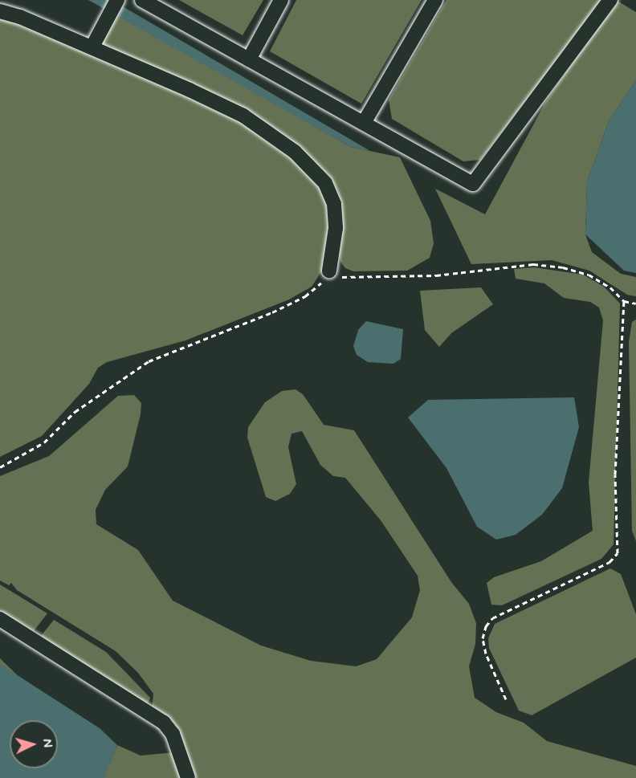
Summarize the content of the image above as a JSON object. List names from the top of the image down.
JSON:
{
  "north": "right"
}
